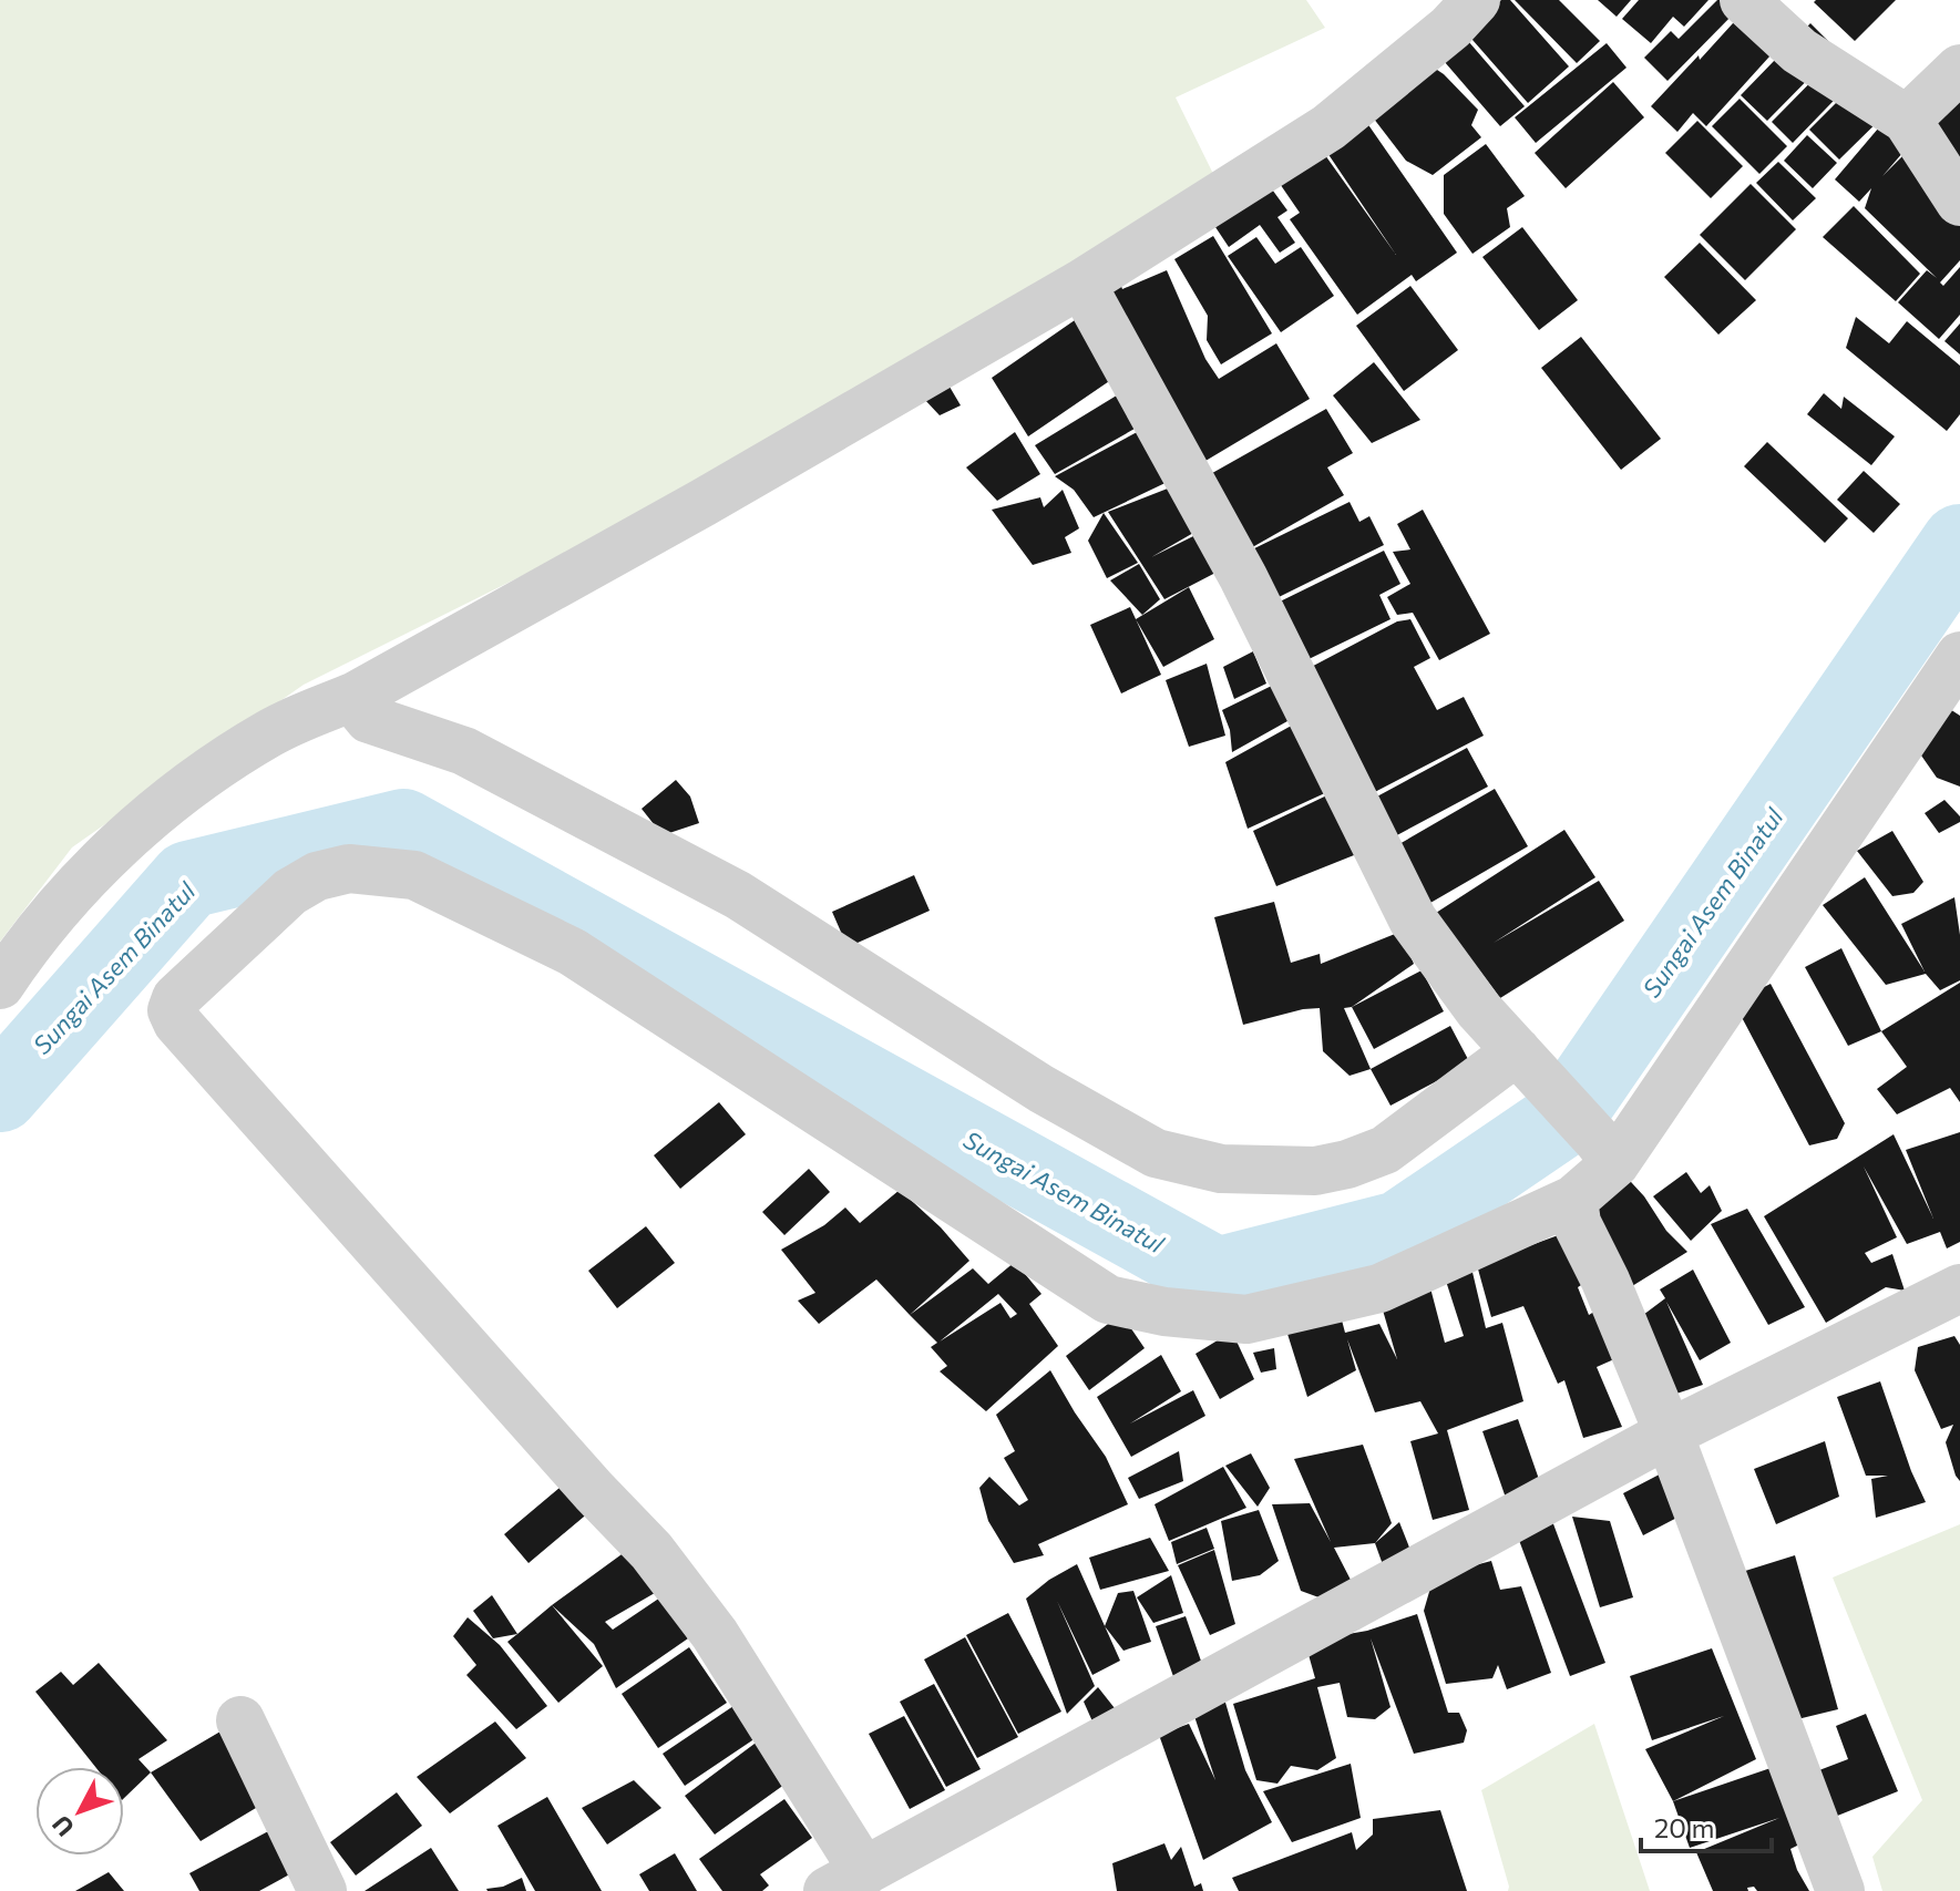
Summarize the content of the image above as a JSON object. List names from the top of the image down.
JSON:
{
  "water": ["Sungai Asem Binatul"],
  "scale_bar": "20 m",
  "north": "bottom left"
}
